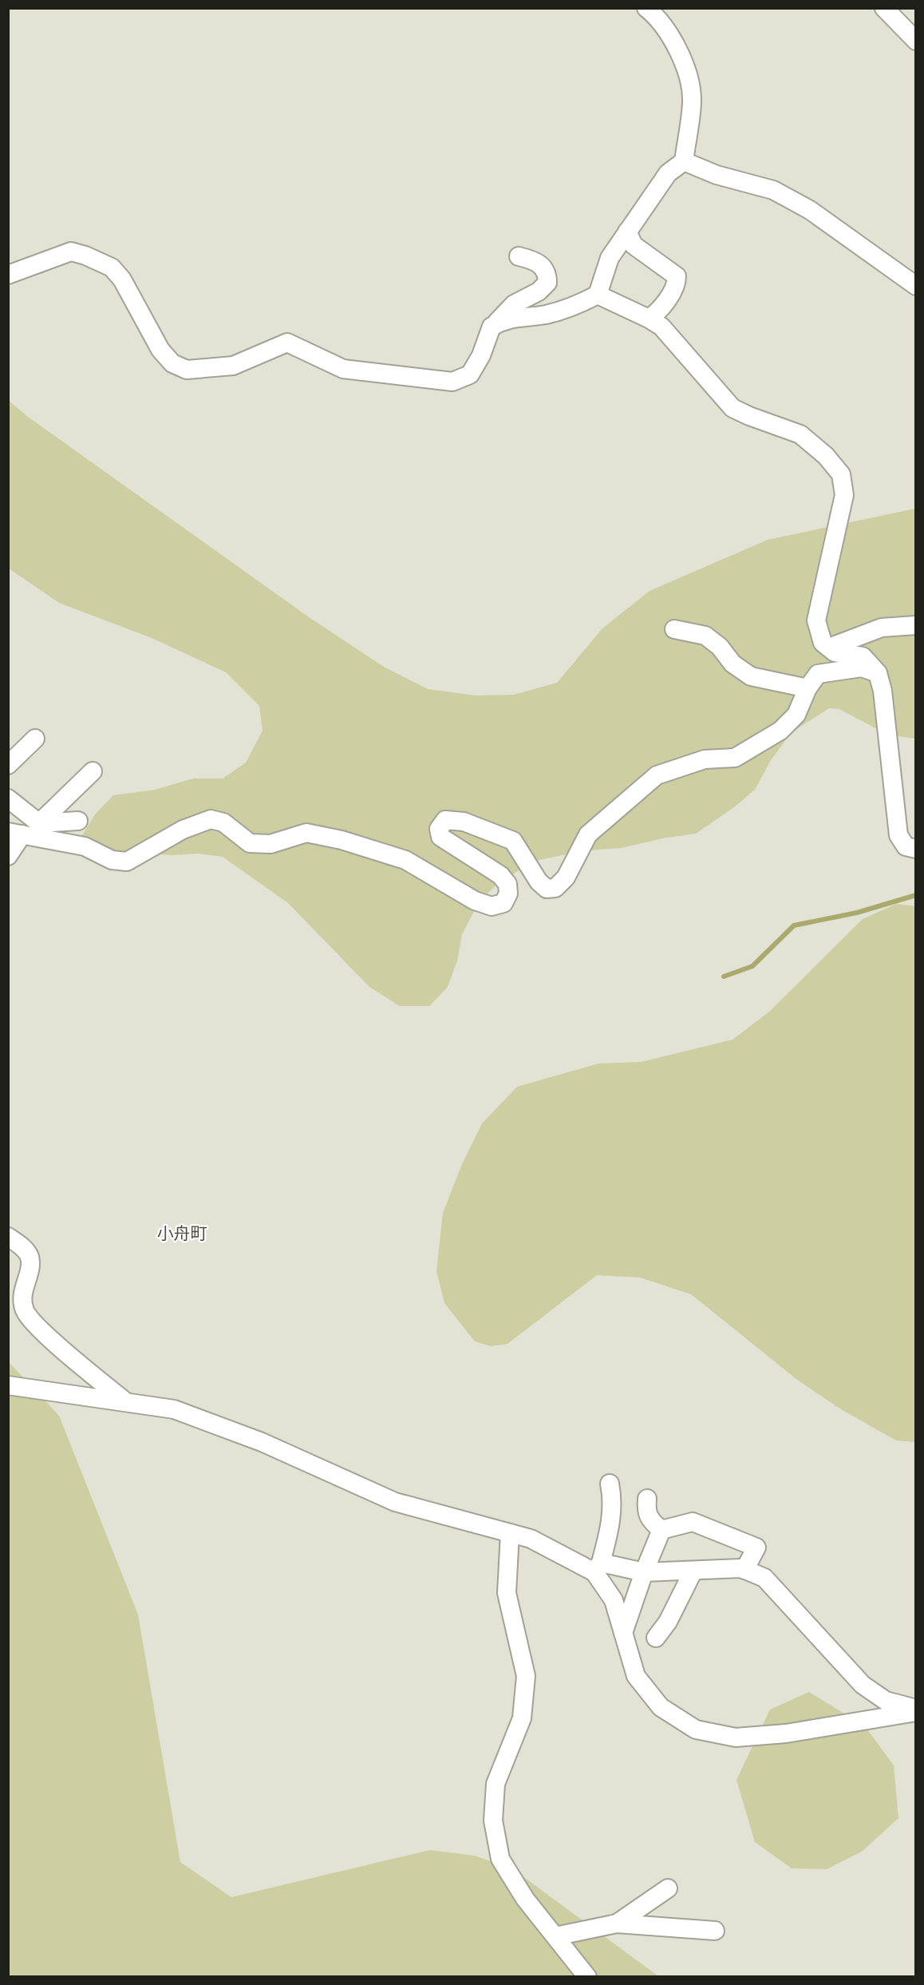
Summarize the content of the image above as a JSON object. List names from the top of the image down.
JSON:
{
  "districts": ["小舟町"]
}
